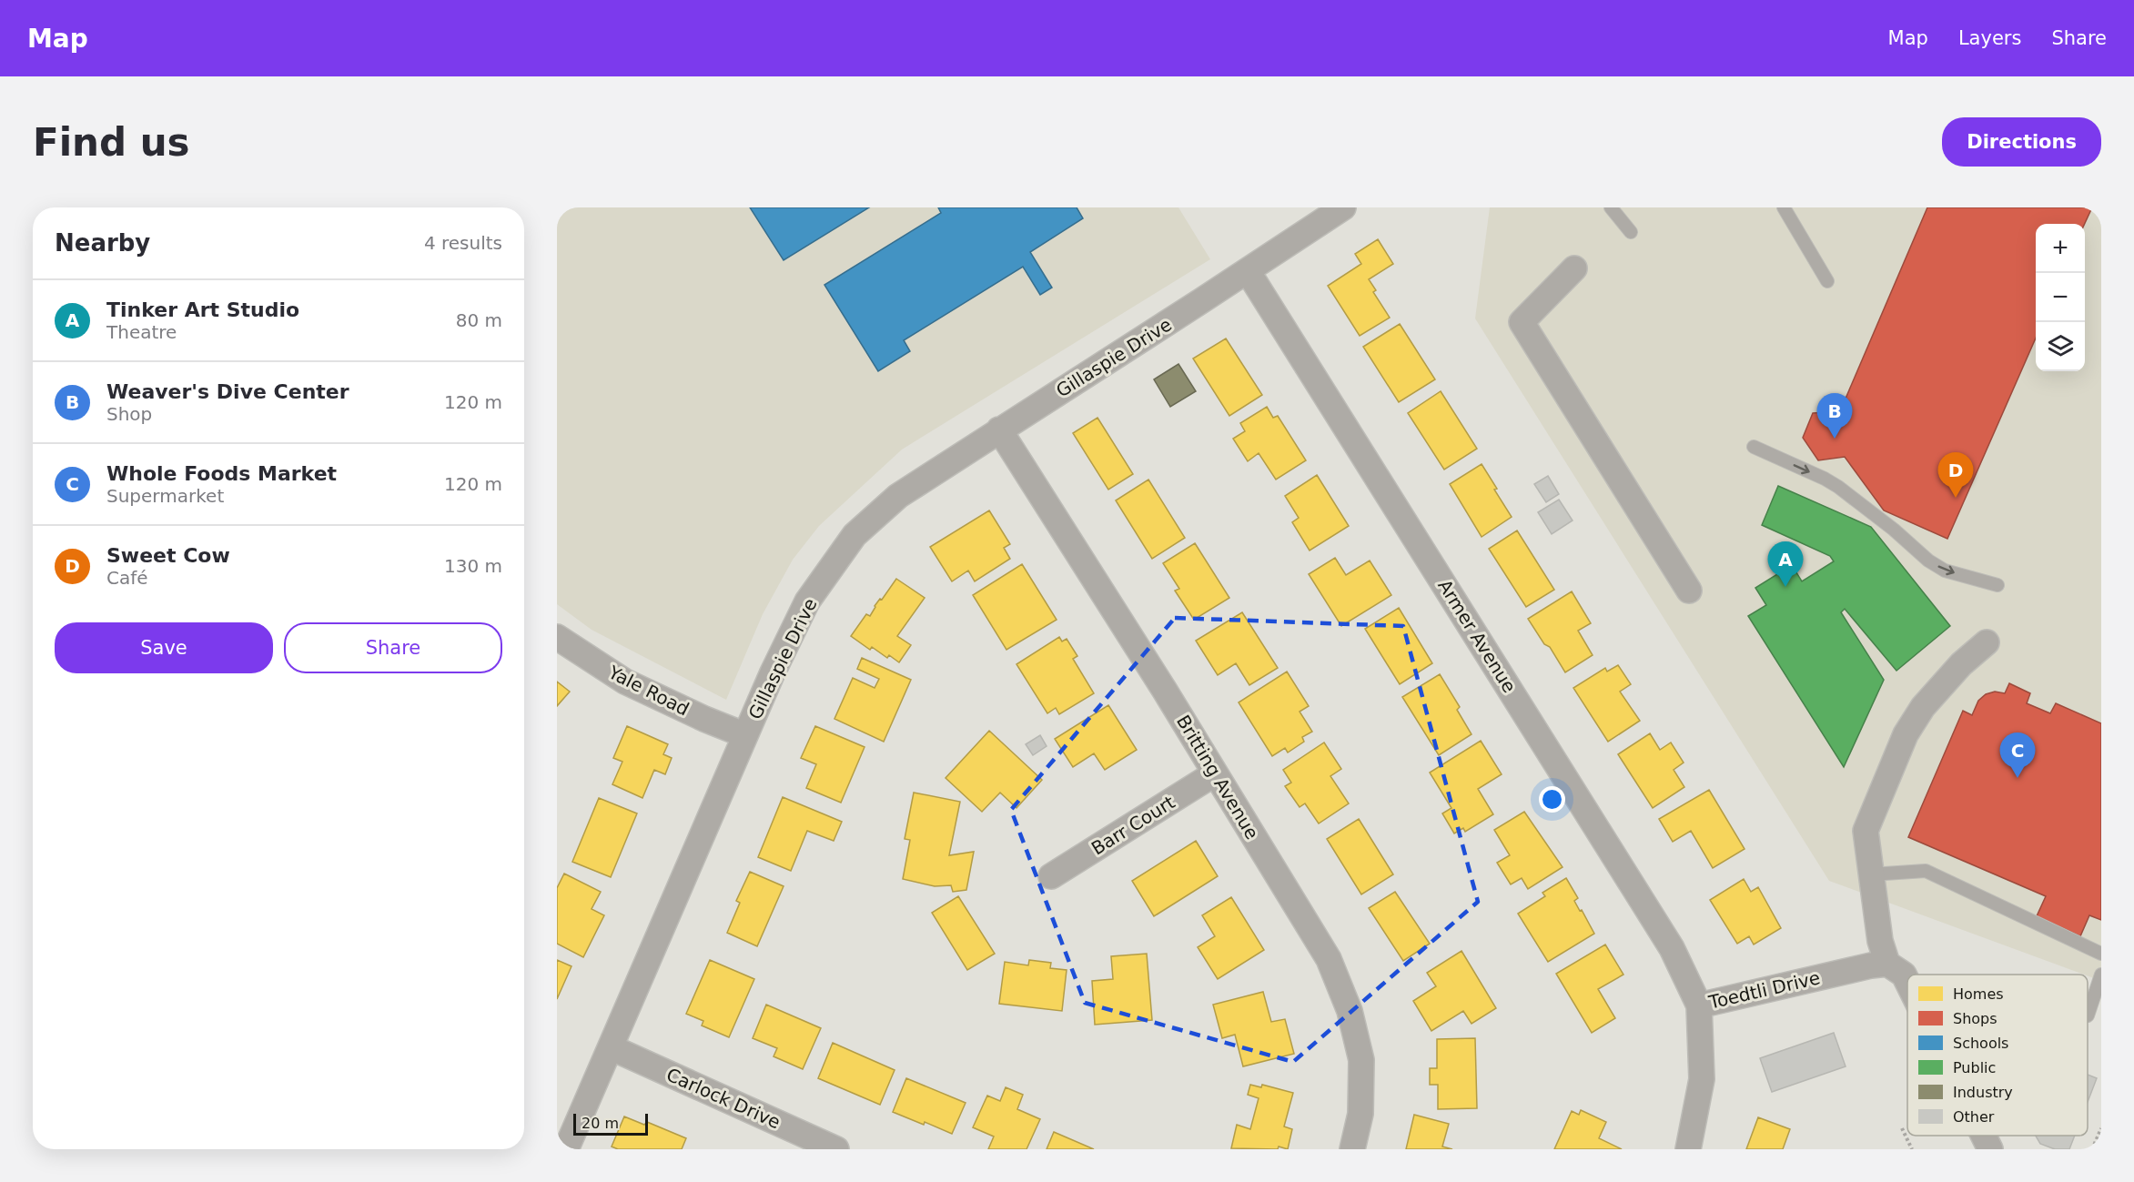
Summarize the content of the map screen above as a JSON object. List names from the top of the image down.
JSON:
{
  "streets": {
    "street": [
      "Gillaspie Drive",
      "Armer Avenue",
      "Yale Road",
      "Britting Avenue",
      "Barr Court",
      "Toedtli Drive",
      "Carlock Drive"
    ]
  },
  "crossings": [
    ["Gillaspie Drive", "Armer Avenue"],
    ["Gillaspie Drive", "Yale Road"],
    ["Gillaspie Drive", "Britting Avenue"],
    ["Gillaspie Drive", "Carlock Drive"],
    ["Armer Avenue", "Toedtli Drive"],
    ["Britting Avenue", "Barr Court"]
  ],
  "legend": [
    "Homes",
    "Shops",
    "Schools",
    "Public",
    "Industry",
    "Other"
  ],
  "scale_bar": "20 m",
  "page": {
    "header": "Map",
    "nav": ["Map", "Layers", "Share"],
    "buttons": [
      "Directions",
      ["Save", "Share"]
    ],
    "title": "Find us",
    "heading": ["Nearby", "4 results"],
    "map_buttons": ["+", "−"],
    "list": [
      {
        "mark": "A",
        "name": "Tinker Art Studio",
        "note": "Theatre",
        "value": "80 m"
      },
      {
        "mark": "B",
        "name": "Weaver's Dive Center",
        "note": "Shop",
        "value": "120 m"
      },
      {
        "mark": "C",
        "name": "Whole Foods Market",
        "note": "Supermarket",
        "value": "120 m"
      },
      {
        "mark": "D",
        "name": "Sweet Cow",
        "note": "Café",
        "value": "130 m"
      }
    ],
    "pins": [
      "B",
      "D",
      "A",
      "C"
    ],
    "scale": "20 m"
  }
}
